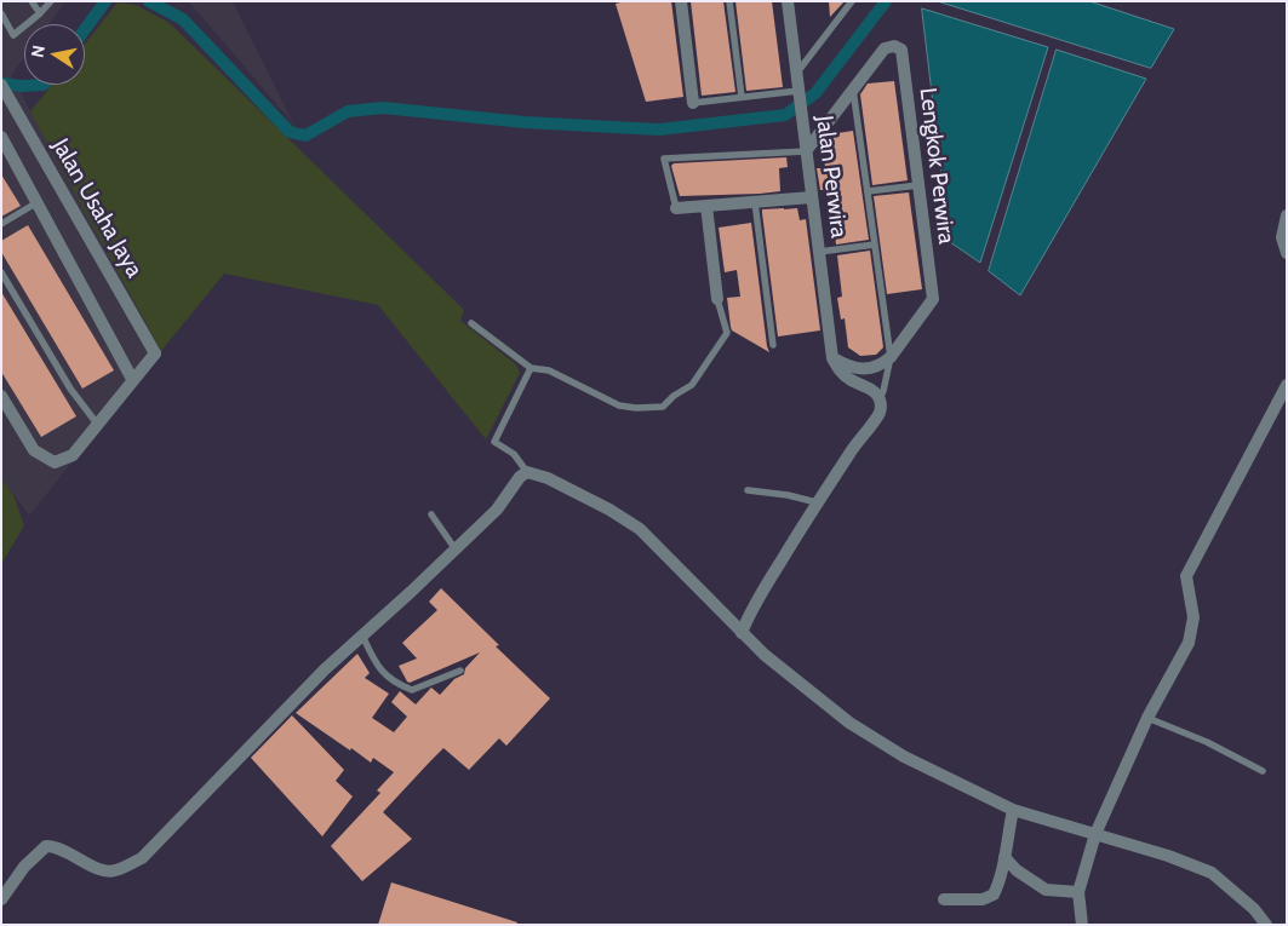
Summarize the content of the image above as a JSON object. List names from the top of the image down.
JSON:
{
  "streets": {
    "street": ["Lengkok Perwira", "Jalan Perwira", "Jalan Usaha Jaya"]
  },
  "crossings": [
    ["Lengkok Perwira", "Jalan Perwira"]
  ],
  "north": "left"
}
